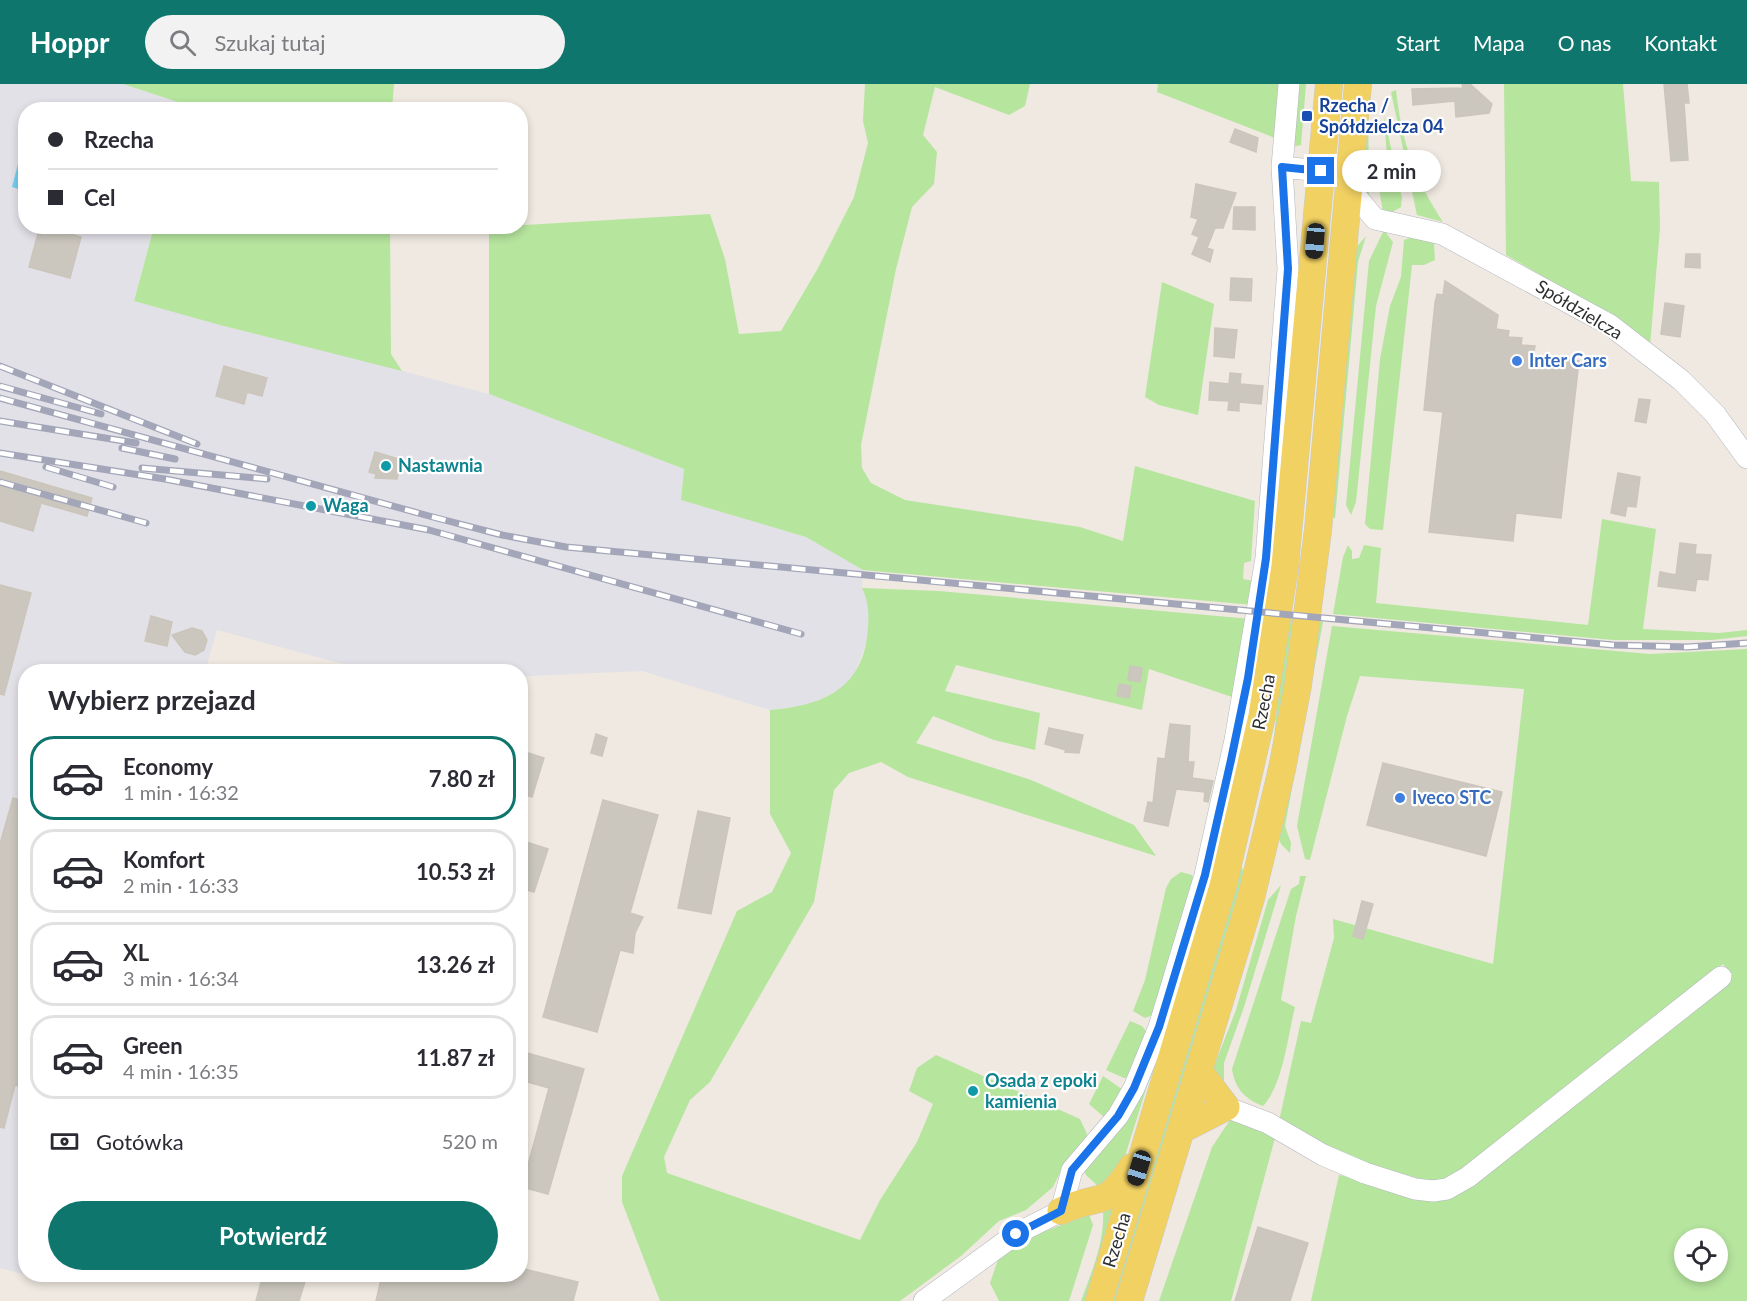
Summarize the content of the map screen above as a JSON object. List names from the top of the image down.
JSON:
{
  "streets": {
    "main road": ["Rzecha"],
    "street": ["Spółdzielcza"]
  },
  "places": {
    "transit": ["Rzecha / Spółdzielcza 04"],
    "other": [
      "Inter Cars",
      "Nastawnia",
      "Waga",
      "Iveco STC",
      "Osada z epoki kamienia"
    ]
  },
  "page": {
    "header": "Hoppr",
    "search": "Szukaj tutaj",
    "nav": [
      "Start",
      "Mapa",
      "O nas",
      "Kontakt"
    ],
    "banner": ["Rzecha", "Cel"],
    "bubble": "2 min",
    "heading": "Wybierz przejazd",
    "list": [
      {
        "name": "Economy",
        "note": "1 min · 16:32",
        "value": "7.80 zł"
      },
      {
        "name": "Komfort",
        "note": "2 min · 16:33",
        "value": "10.53 zł"
      },
      {
        "name": "XL",
        "note": "3 min · 16:34",
        "value": "13.26 zł"
      },
      {
        "name": "Green",
        "note": "4 min · 16:35",
        "value": "11.87 zł"
      }
    ],
    "pay": ["Gotówka", "520 m"],
    "buttons": "Potwierdź"
  }
}
